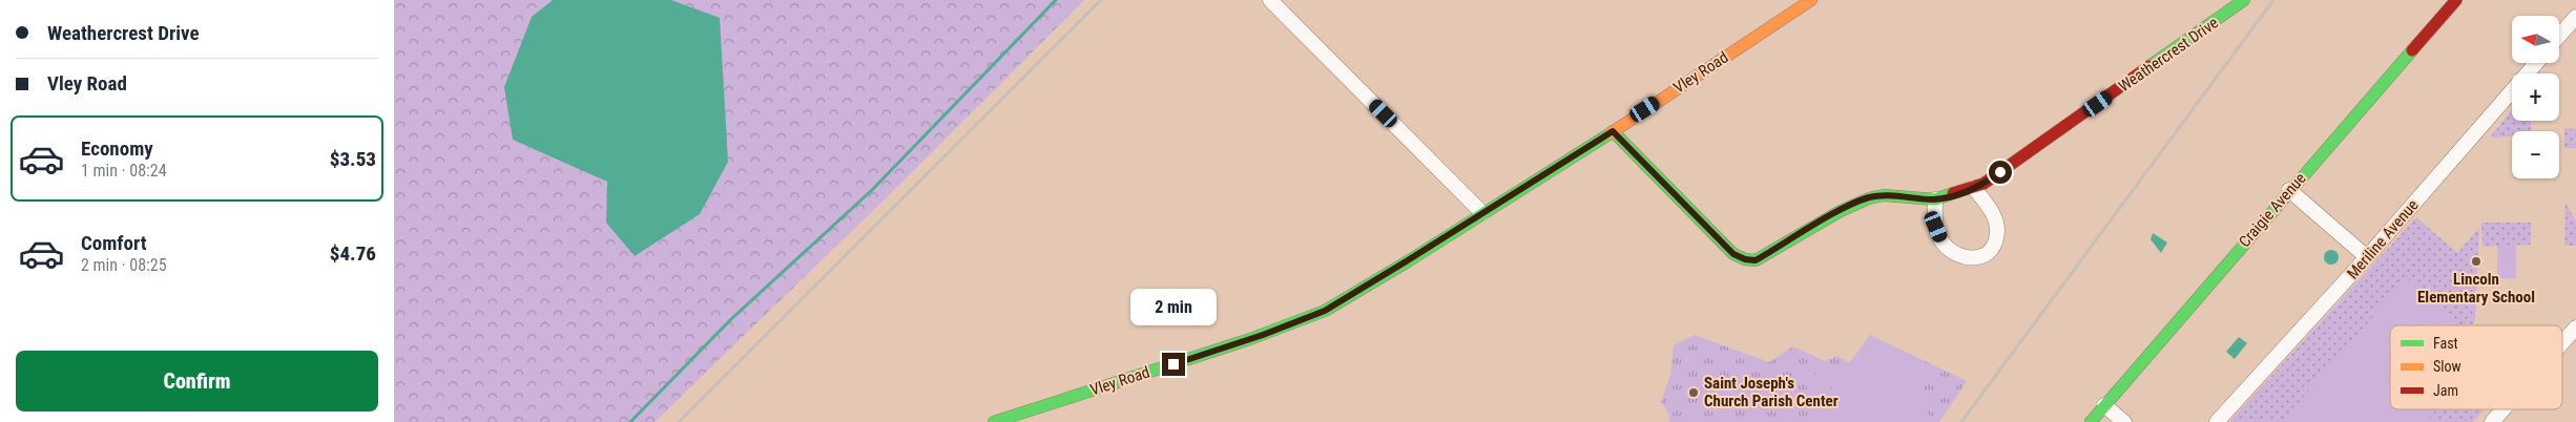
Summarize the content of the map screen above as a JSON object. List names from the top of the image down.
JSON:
{
  "streets": {
    "street": [
      "Weathercrest Drive",
      "Vley Road",
      "Craigie Avenue",
      "Meriline Avenue"
    ]
  },
  "crossings": [
    ["Weathercrest Drive", "Vley Road"]
  ],
  "places": ["Lincoln Elementary School", "Saint Joseph's Church Parish Center"],
  "legend": ["Fast", "Slow", "Jam"],
  "north": "left",
  "page": {
    "banner": ["Weathercrest Drive", "Vley Road"],
    "map_buttons": ["+", "−"],
    "list": [
      {
        "name": "Economy",
        "note": "1 min · 08:24",
        "value": "$3.53"
      },
      {
        "name": "Comfort",
        "note": "2 min · 08:25",
        "value": "$4.76"
      }
    ],
    "bubble": "2 min",
    "buttons": "Confirm"
  }
}
